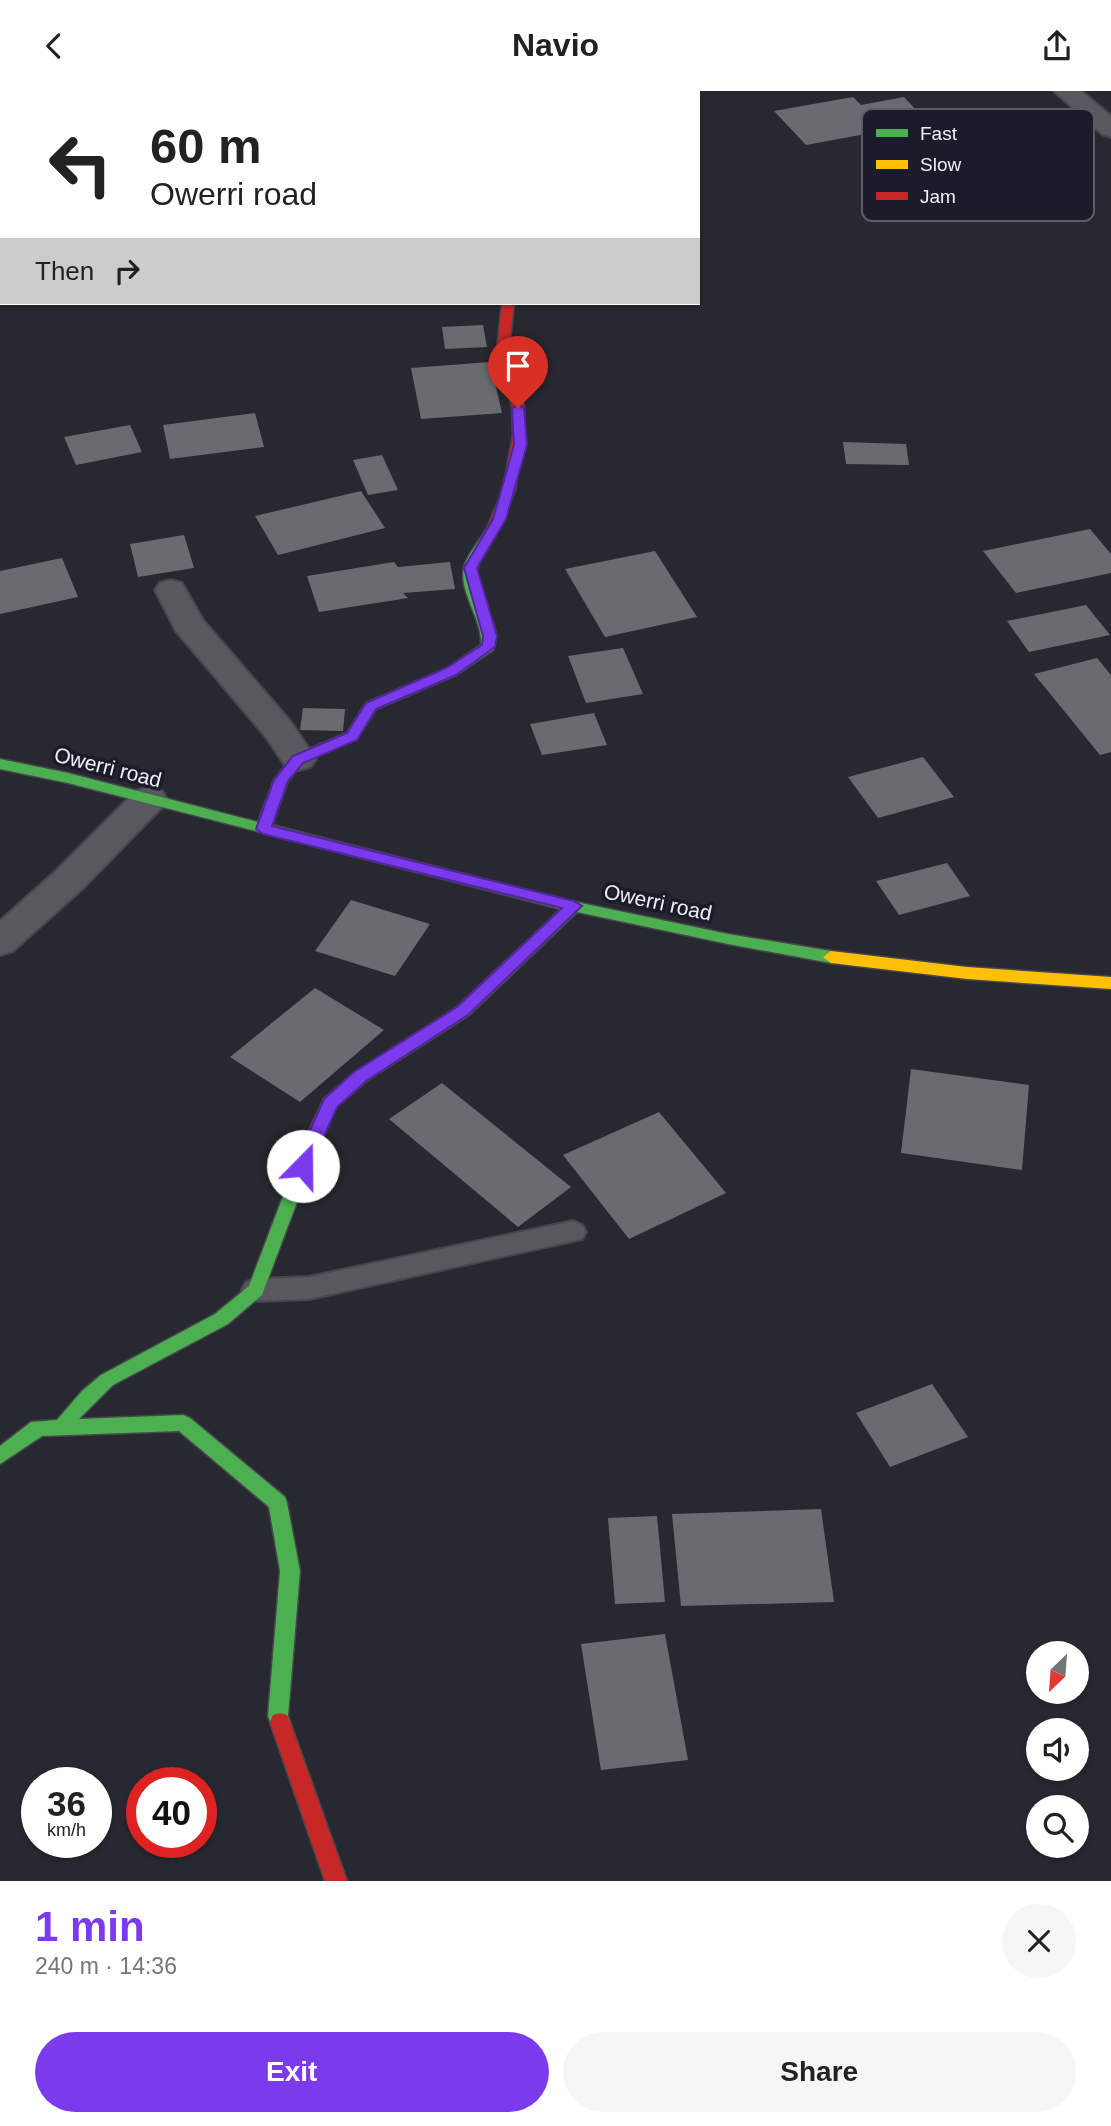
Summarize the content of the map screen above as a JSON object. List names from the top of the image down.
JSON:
{
  "streets": {
    "street": ["Owerri road"]
  },
  "legend": ["Fast", "Slow", "Jam"],
  "north": "bottom left",
  "page": {
    "header": "Navio",
    "turn": ["60 m", "Owerri road"],
    "then": "Then",
    "speed": "36 km/h",
    "limit": "40",
    "heading": ["1 min", "240 m · 14:36"],
    "buttons": ["Exit", "Share"]
  }
}
